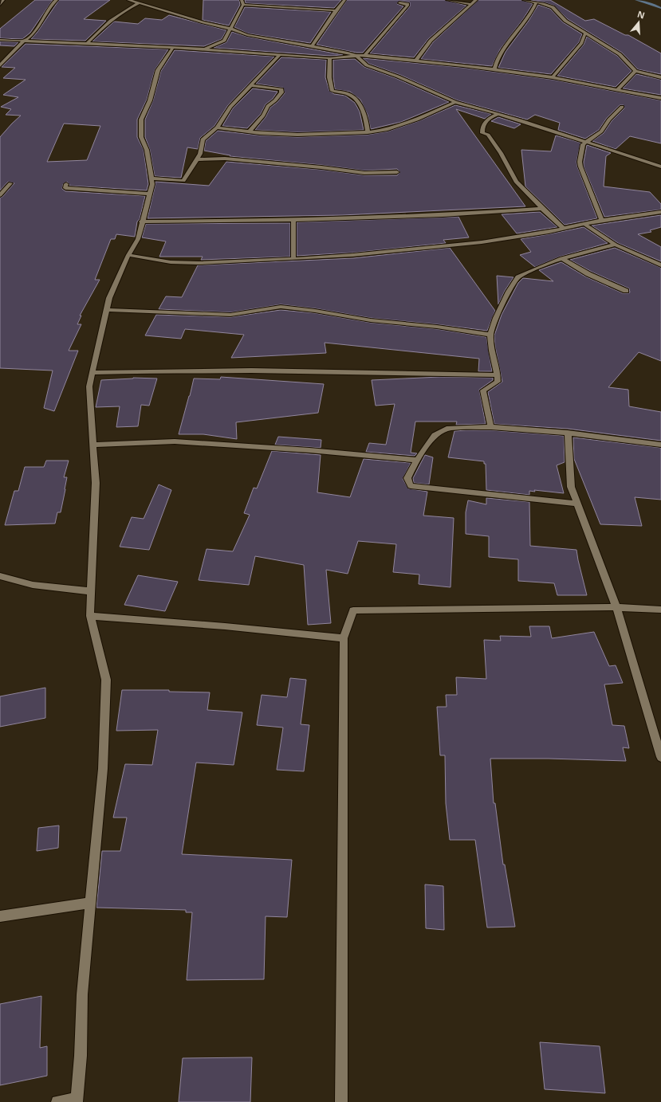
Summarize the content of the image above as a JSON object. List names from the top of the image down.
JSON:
{
  "north": "top"
}
